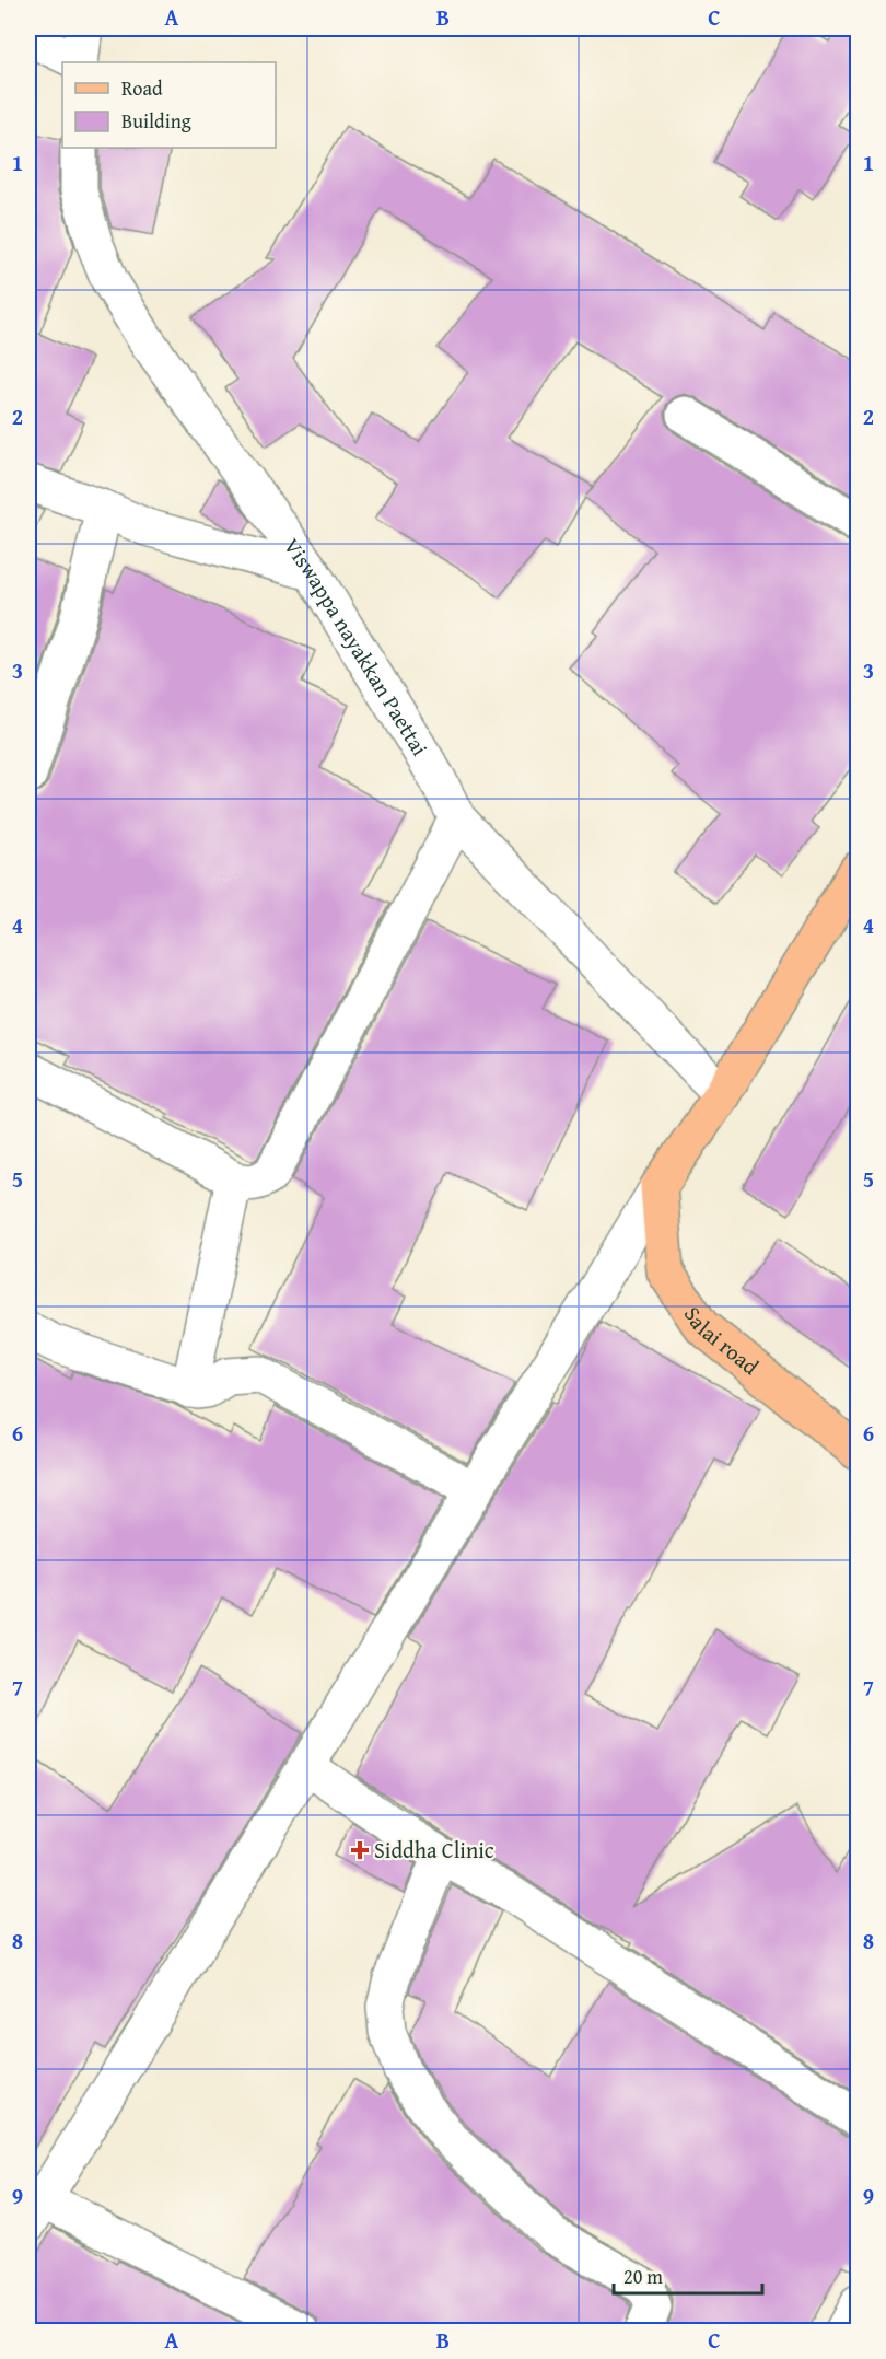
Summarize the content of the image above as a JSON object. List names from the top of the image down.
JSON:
{
  "streets": {
    "main road": ["Salai road"],
    "street": ["Viswappa nayakkan Paettai"]
  },
  "places": {
    "health": ["Siddha Clinic"]
  },
  "legend": ["Road", "Building"],
  "scale_bar": "20 m",
  "grid": {
    "columns": ["A", "B", "C"],
    "rows": [
      "1",
      "2",
      "3",
      "4",
      "5",
      "6",
      "7",
      "8",
      "9"
    ]
  }
}
